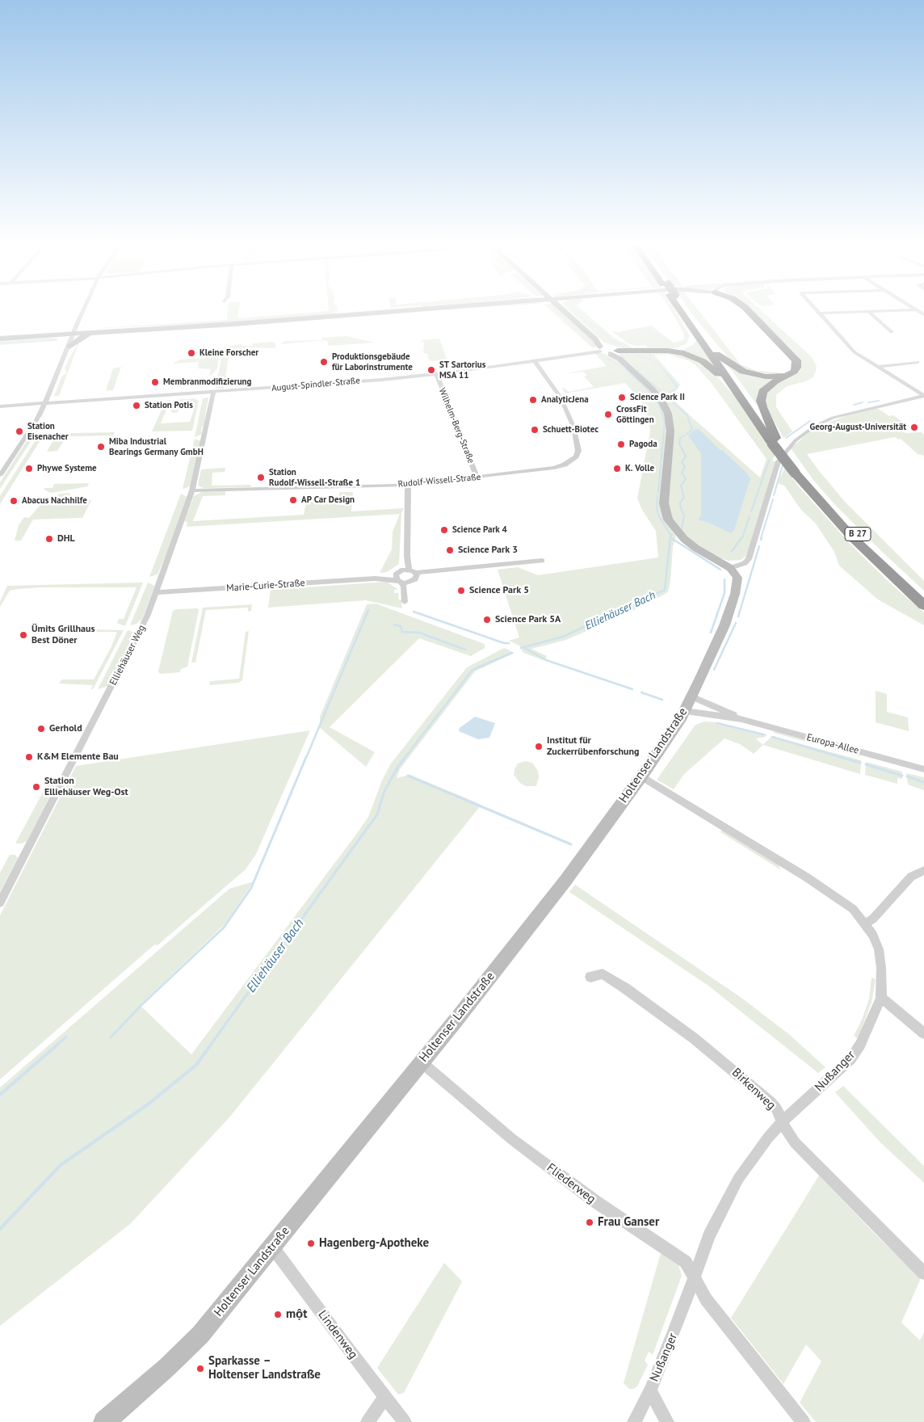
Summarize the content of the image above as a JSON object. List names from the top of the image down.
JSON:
{
  "streets": {
    "highway": ["B 27"],
    "main road": ["Holtenser Landstraße"],
    "street": [
      "August-Spindler-Straße",
      "Wilhelm-Berg-Straße",
      "Rudolf-Wissell-Straße",
      "Marie-Curie-Straße",
      "Elliehäuser Weg",
      "Europa-Allee",
      "Nußanger",
      "Birkenweg",
      "Fliederweg",
      "Lindenweg"
    ]
  },
  "crossings": [
    ["August-Spindler-Straße", "Wilhelm-Berg-Straße"],
    ["August-Spindler-Straße", "Rudolf-Wissell-Straße"],
    ["August-Spindler-Straße", "Elliehäuser Weg"],
    ["Wilhelm-Berg-Straße", "Rudolf-Wissell-Straße"],
    ["Rudolf-Wissell-Straße", "Elliehäuser Weg"],
    ["Marie-Curie-Straße", "Elliehäuser Weg"],
    ["Europa-Allee", "Holtenser Landstraße"],
    ["Holtenser Landstraße", "Nußanger"],
    ["Holtenser Landstraße", "Fliederweg"],
    ["Holtenser Landstraße", "Lindenweg"],
    ["Nußanger", "Birkenweg"],
    ["Nußanger", "Fliederweg"]
  ],
  "water": ["Elliehäuser Bach"],
  "places": [
    "Kleine Forscher",
    "Produktionsgebäude für Laborinstrumente",
    "ST Sartorius MSA 11",
    "Membranmodifizierung",
    "Science Park II",
    "AnalyticJena",
    "Station Potis",
    "CrossFit Göttingen",
    "Georg-August-Universität",
    "Schuett-Biotec",
    "Station Eisenacher",
    "Pagoda",
    "Miba Industrial Bearings Germany GmbH",
    "Phywe Systeme",
    "K. Volle",
    "Station Rudolf-Wissell-Straße 1",
    "AP Car Design",
    "Abacus Nachhilfe",
    "Science Park 4",
    "DHL",
    "Science Park 3",
    "Science Park 5",
    "Science Park 5A",
    "Ümits Grillhaus Best Döner",
    "Gerhold",
    "Institut für Zuckerrübenforschung",
    "K&M Elemente Bau",
    "Station Elliehäuser Weg-Ost",
    "Frau Ganser",
    "Hagenberg-Apotheke",
    "một",
    "Sparkasse – Holtenser Landstraße"
  ]
}
